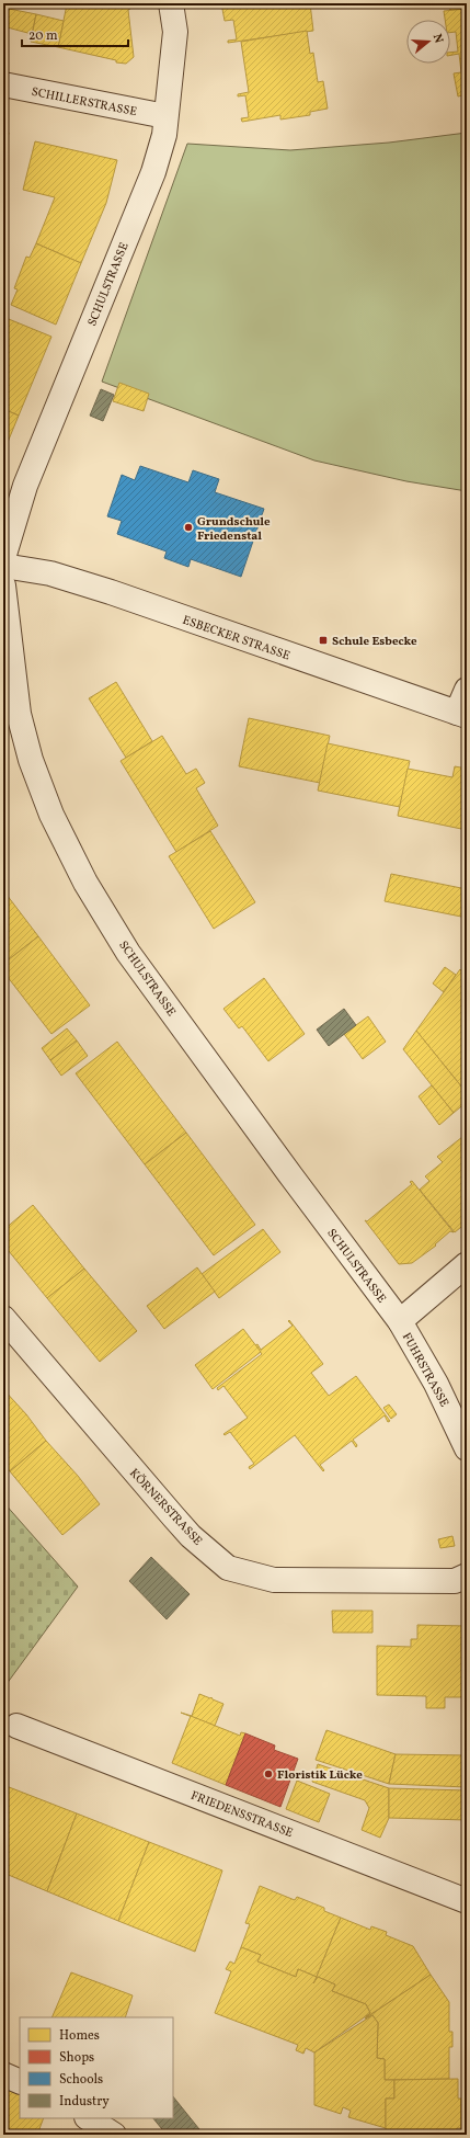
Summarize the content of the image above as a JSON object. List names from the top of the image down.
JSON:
{
  "streets": {
    "street": [
      "SCHILLERSTRASSE",
      "SCHULSTRASSE",
      "ESBECKER STRASSE",
      "FUHRSTRASSE",
      "KÖRNERSTRASSE",
      "FRIEDENSSTRASSE"
    ]
  },
  "crossings": [
    ["SCHILLERSTRASSE", "SCHULSTRASSE"],
    ["SCHULSTRASSE", "FUHRSTRASSE"]
  ],
  "places": {
    "other": ["Grundschule Friedenstal", "Floristik Lücke"],
    "transit": ["Schule Esbecke"]
  },
  "legend": [
    "Homes",
    "Shops",
    "Schools",
    "Industry"
  ],
  "scale_bar": "20 m",
  "north": "right"
}
